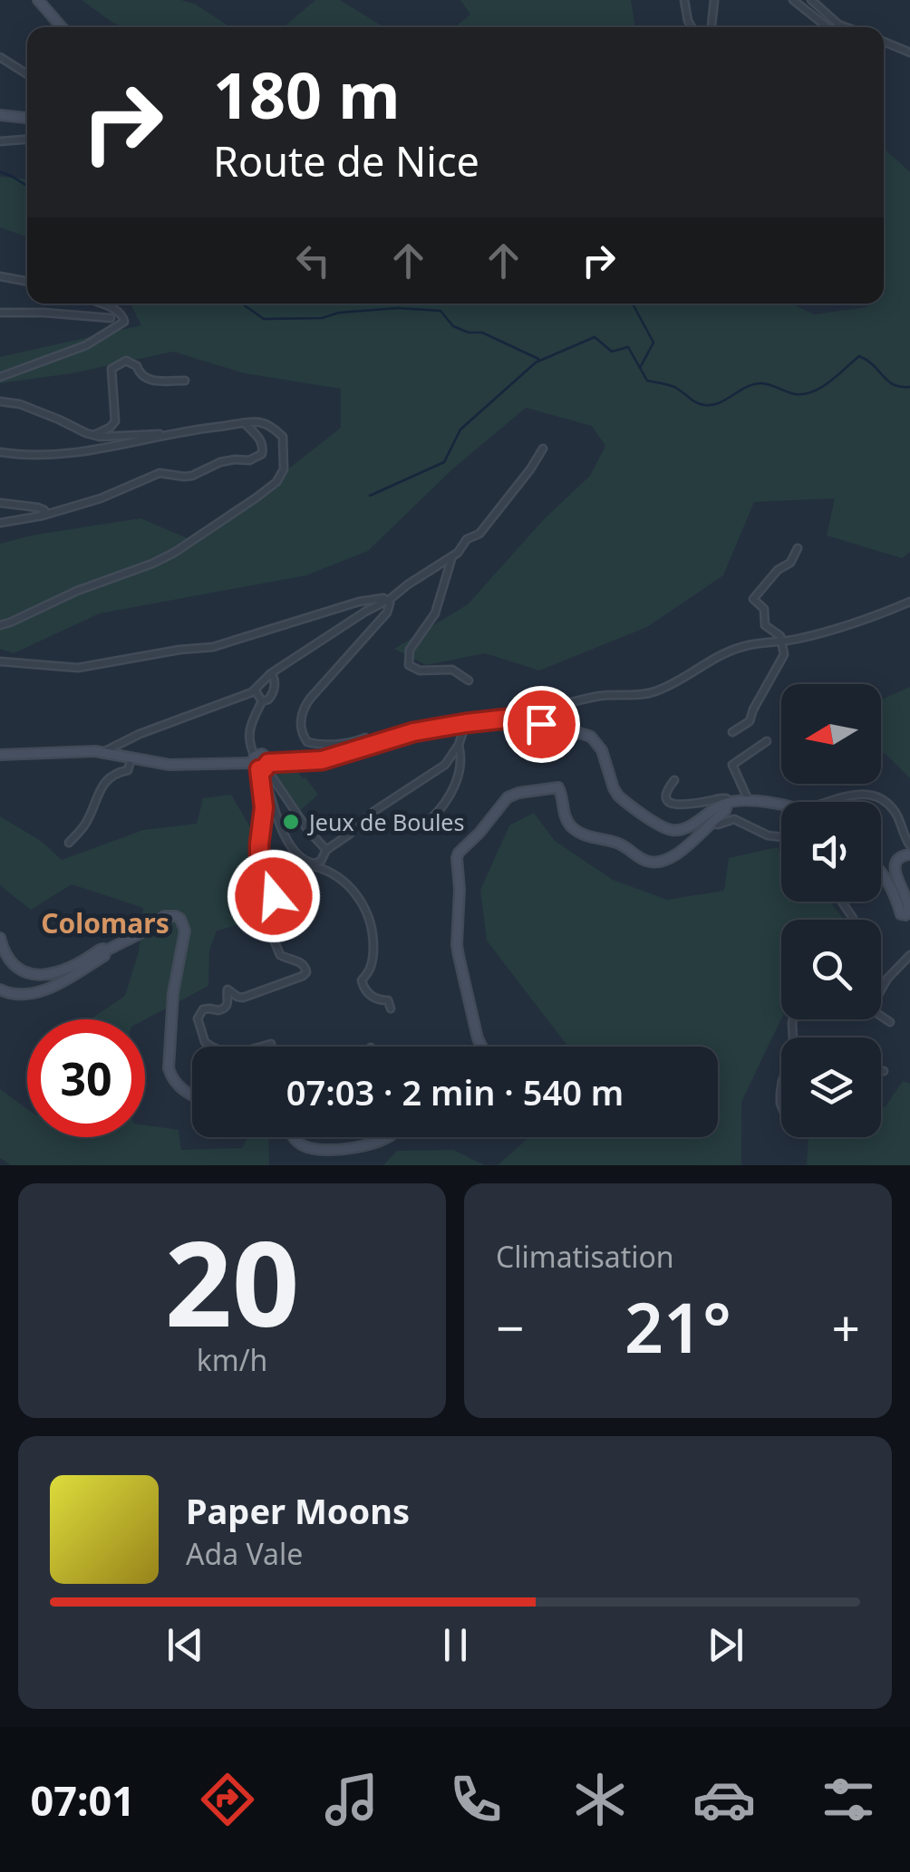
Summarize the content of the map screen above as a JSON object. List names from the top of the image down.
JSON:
{
  "districts": ["Colomars"],
  "places": ["Jeux de Boules"],
  "north": "left",
  "page": {
    "turn": ["180 m", "Route de Nice"],
    "limit": "30",
    "trip": "07:03 · 2 min · 540 m",
    "tile": [
      ["20", "km/h"],
      "Climatisation"
    ],
    "heat": ["−", "21°", "+"],
    "song": ["Paper Moons", "Ada Vale"],
    "tabs": "07:01"
  }
}
